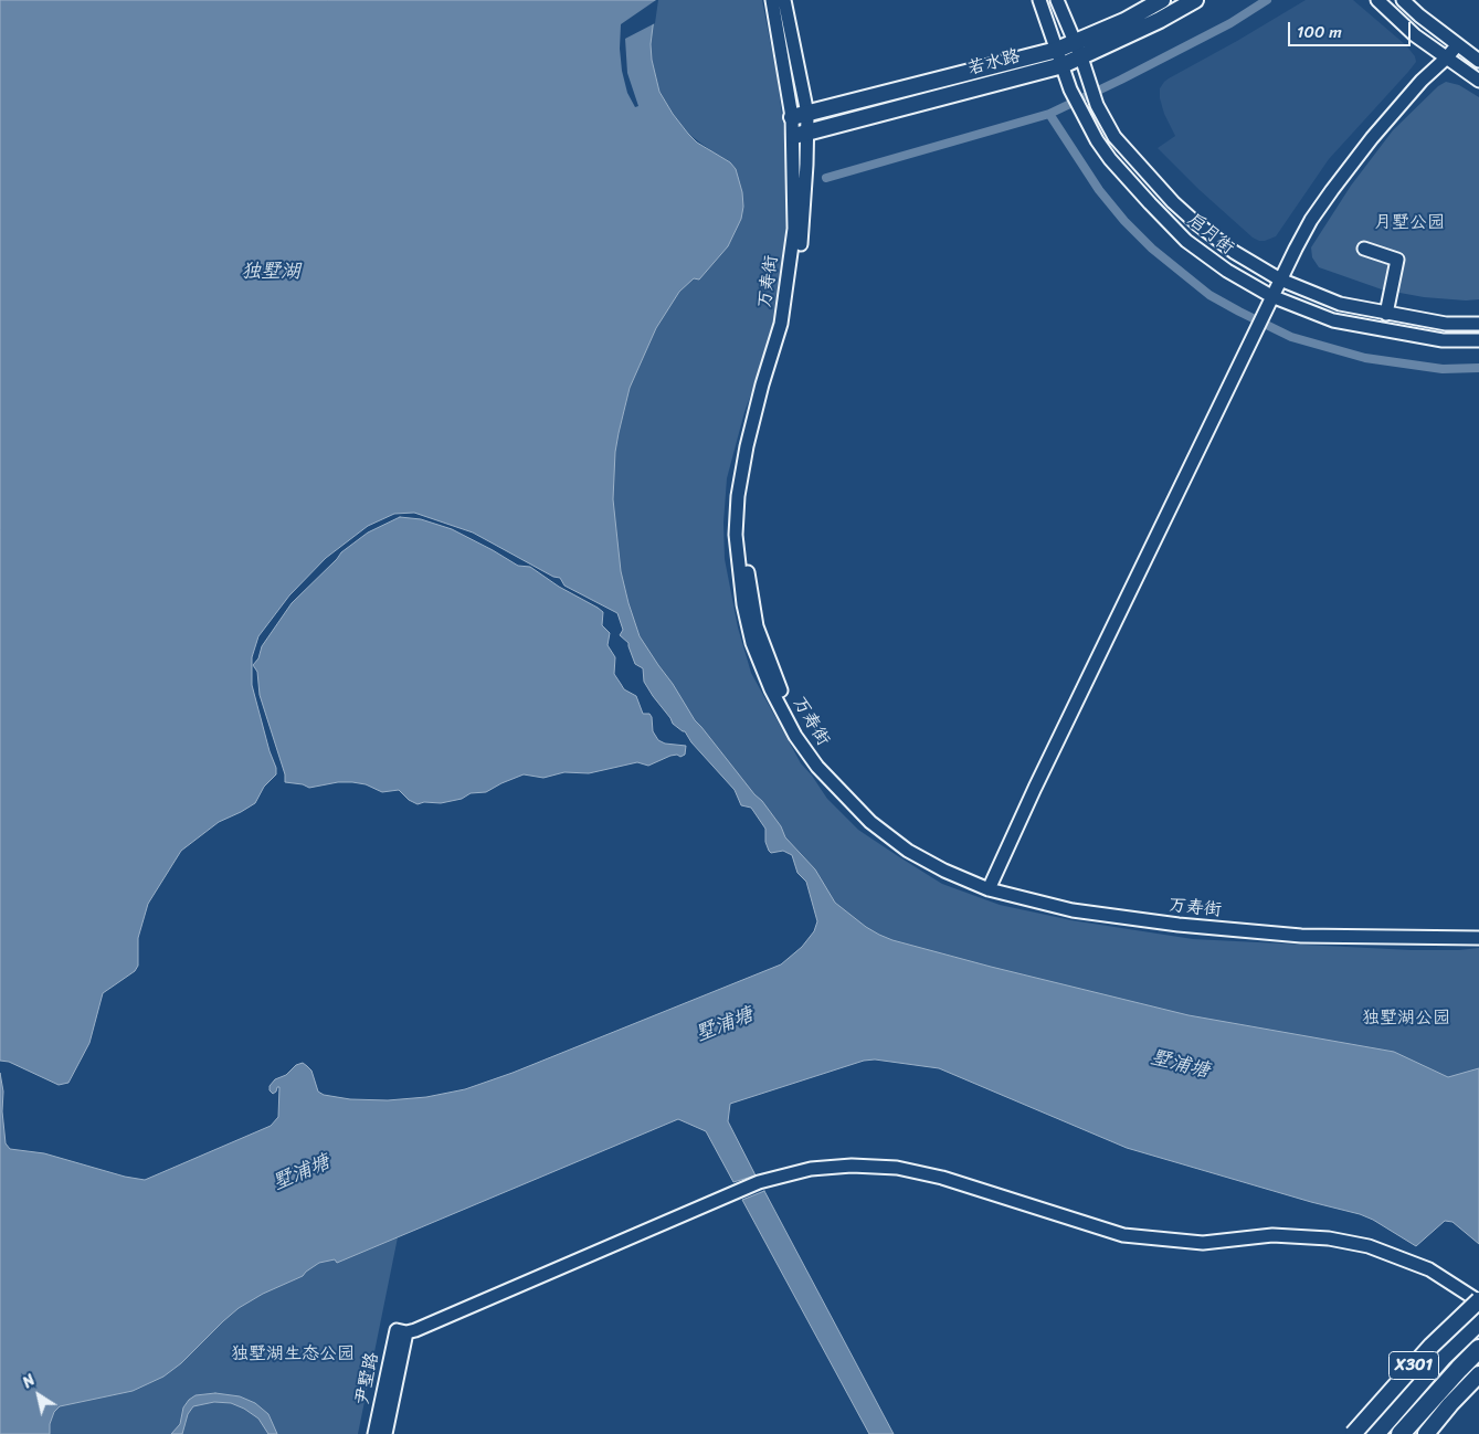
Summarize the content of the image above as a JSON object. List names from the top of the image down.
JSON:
{
  "streets": {
    "main road": ["若水路", "X301"],
    "street": ["启月街", "万寿街", "尹墅路"]
  },
  "crossings": [
    ["若水路", "启月街"],
    ["若水路", "万寿街"]
  ],
  "water": ["独墅湖", "墅浦塘"],
  "parks": ["月墅公园", "独墅湖公园", "独墅湖生态公园"],
  "scale_bar": "100 m",
  "north": "top left"
}
